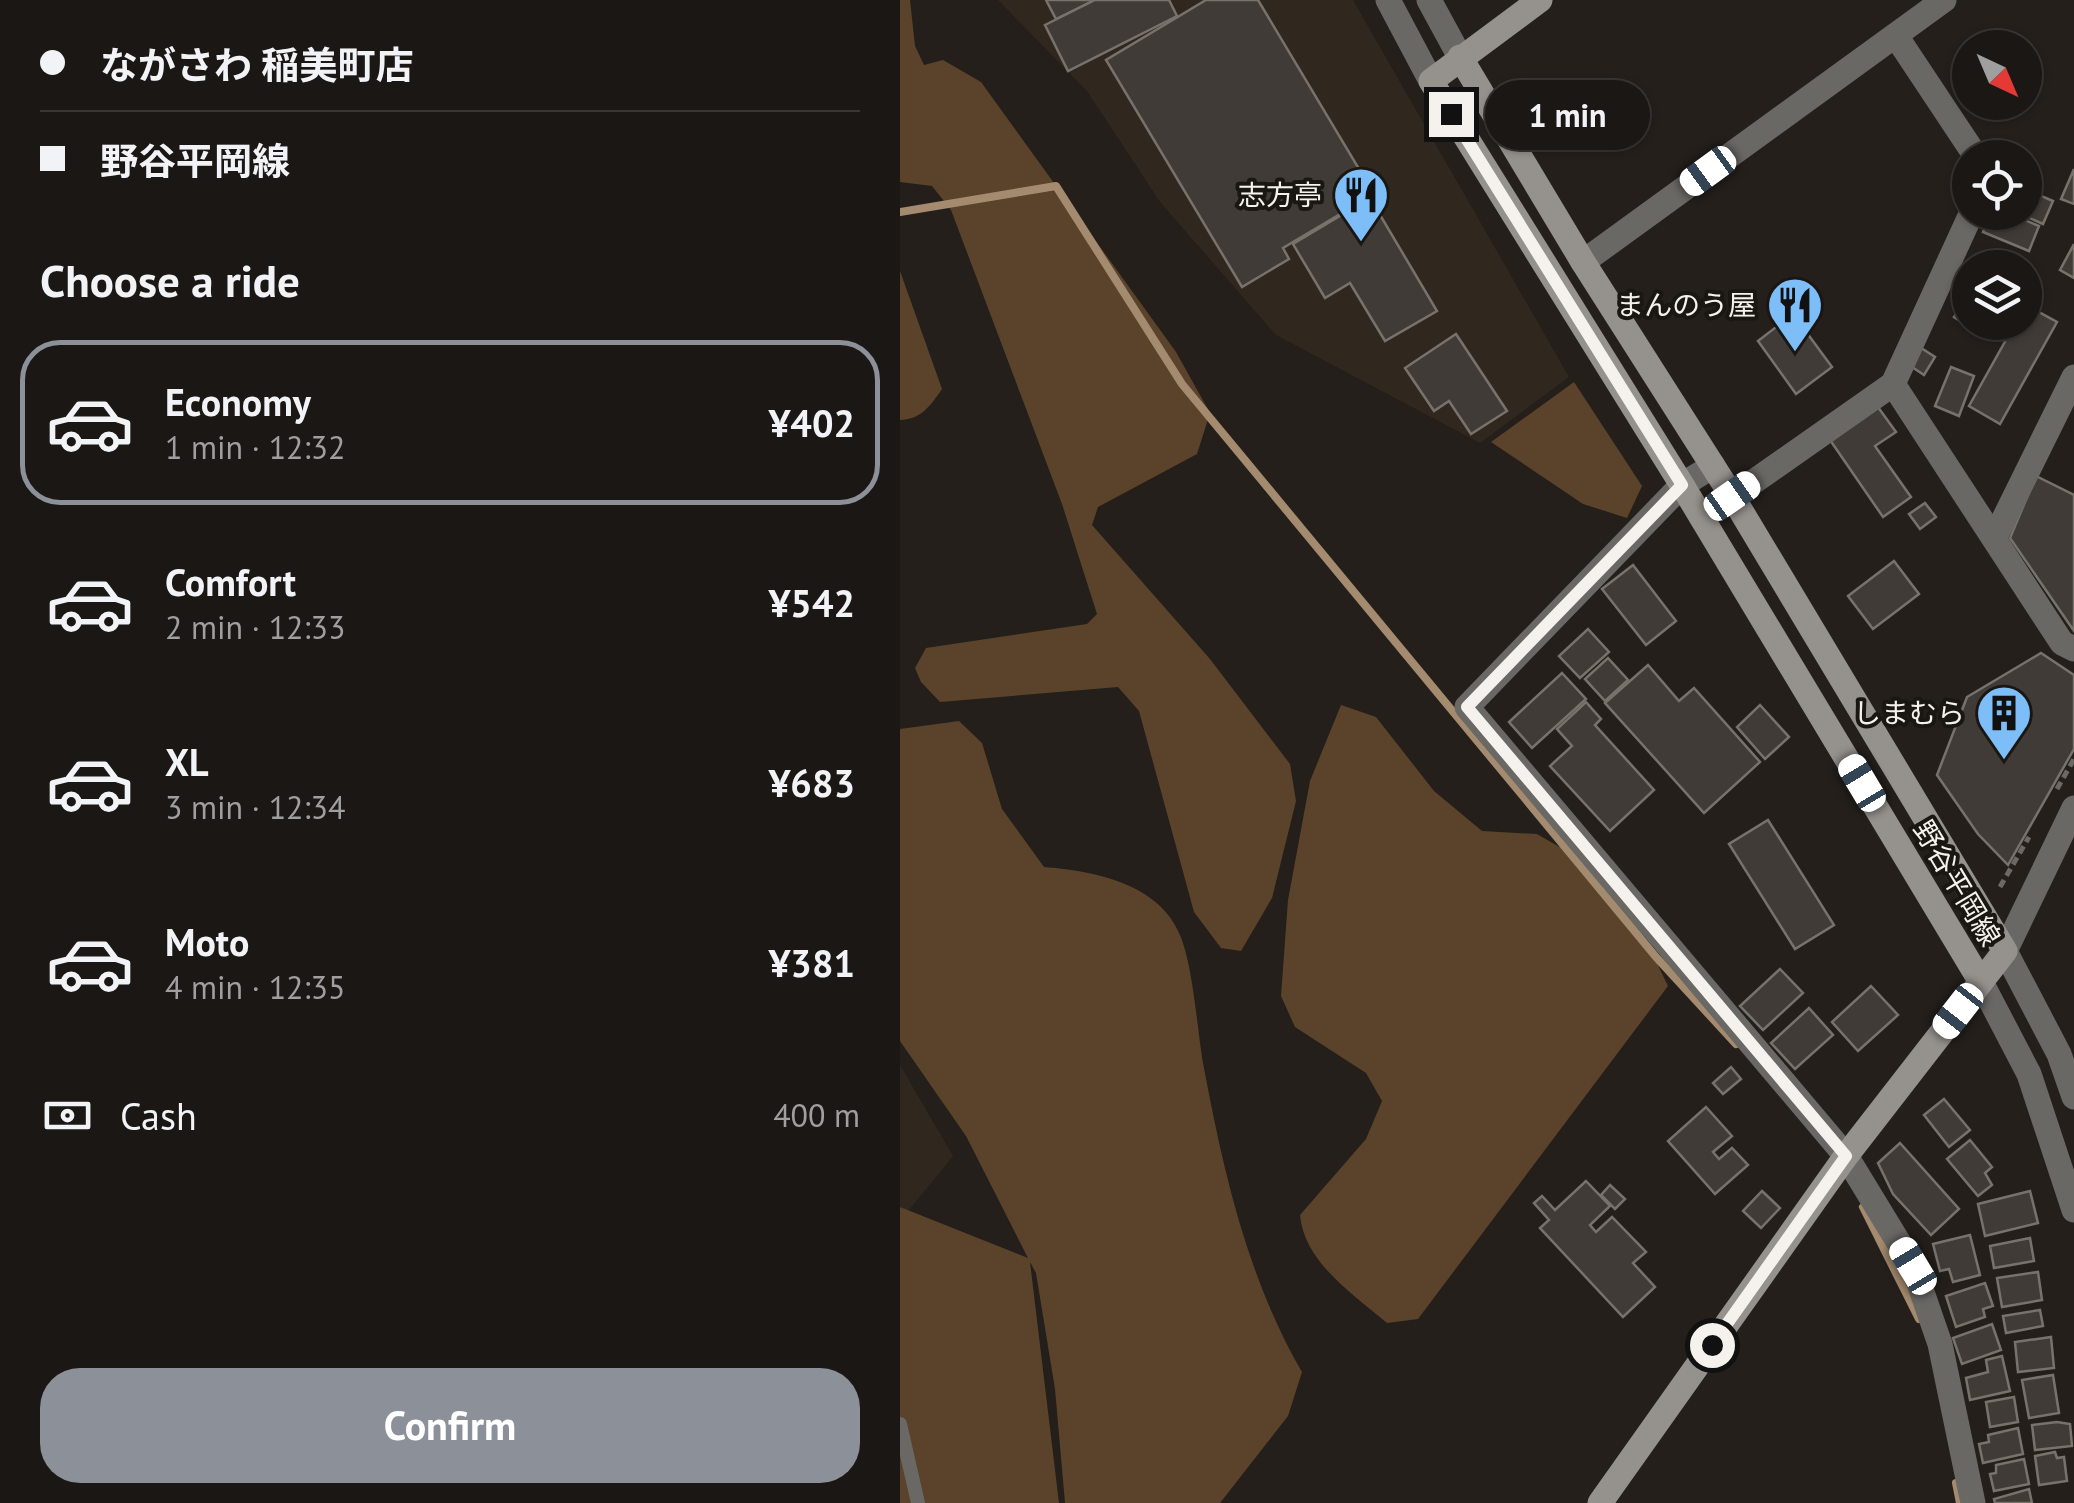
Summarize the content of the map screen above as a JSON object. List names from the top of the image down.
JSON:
{
  "streets": {
    "main road": ["野谷平岡線"]
  },
  "places": {
    "restaurant": ["志方亭", "まんのう屋"],
    "building": ["しまむら"]
  },
  "north": "bottom right",
  "page": {
    "banner": ["ながさわ 稲美町店", "野谷平岡線"],
    "bubble": "1 min",
    "heading": "Choose a ride",
    "list": [
      {
        "name": "Economy",
        "note": "1 min · 12:32",
        "value": "¥402"
      },
      {
        "name": "Comfort",
        "note": "2 min · 12:33",
        "value": "¥542"
      },
      {
        "name": "XL",
        "note": "3 min · 12:34",
        "value": "¥683"
      },
      {
        "name": "Moto",
        "note": "4 min · 12:35",
        "value": "¥381"
      }
    ],
    "pay": ["Cash", "400 m"],
    "buttons": "Confirm"
  }
}
